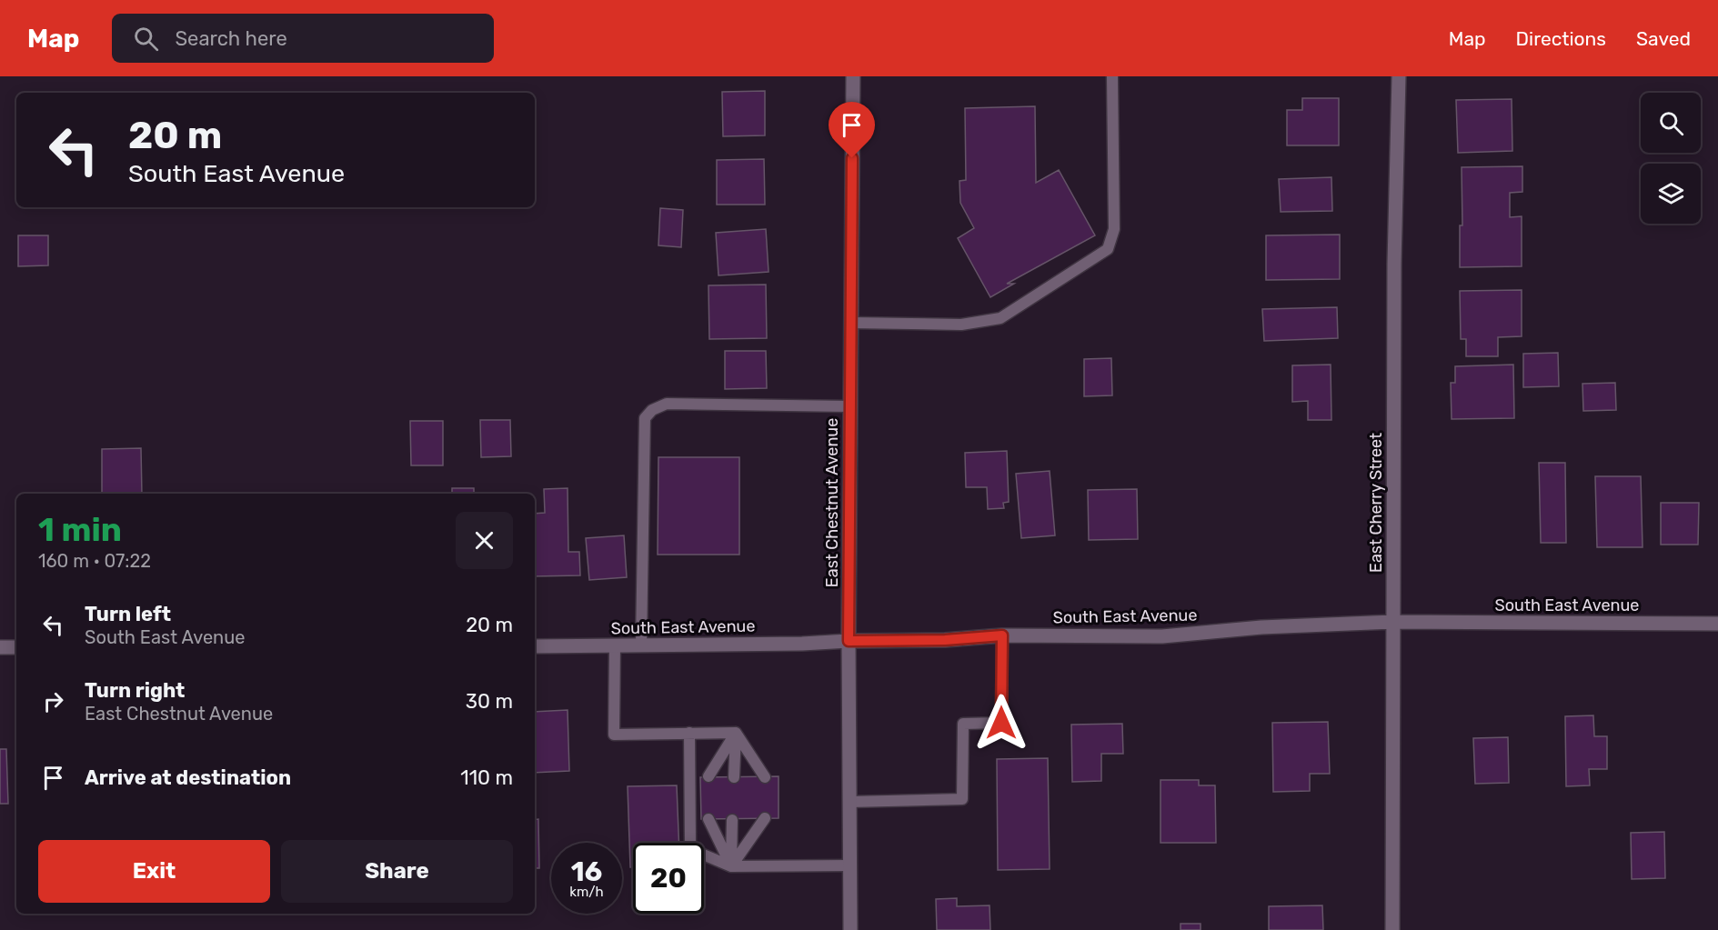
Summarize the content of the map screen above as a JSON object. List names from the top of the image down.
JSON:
{
  "streets": {
    "street": ["East Chestnut Avenue", "East Cherry Street", "South East Avenue"]
  },
  "crossings": [
    ["East Chestnut Avenue", "South East Avenue"],
    ["East Cherry Street", "South East Avenue"]
  ],
  "page": {
    "header": "Map",
    "search": "Search here",
    "nav": ["Map", "Directions", "Saved"],
    "turn": ["20 m", "South East Avenue"],
    "heading": ["1 min", "160 m · 07:22"],
    "list": [
      {
        "name": "Turn left",
        "note": "South East Avenue",
        "value": "20 m"
      },
      {
        "name": "Turn right",
        "note": "East Chestnut Avenue",
        "value": "30 m"
      },
      {
        "name": "Arrive at destination",
        "value": "110 m"
      }
    ],
    "buttons": ["Exit", "Share"],
    "speed": "16 km/h",
    "limit": "20"
  }
}
